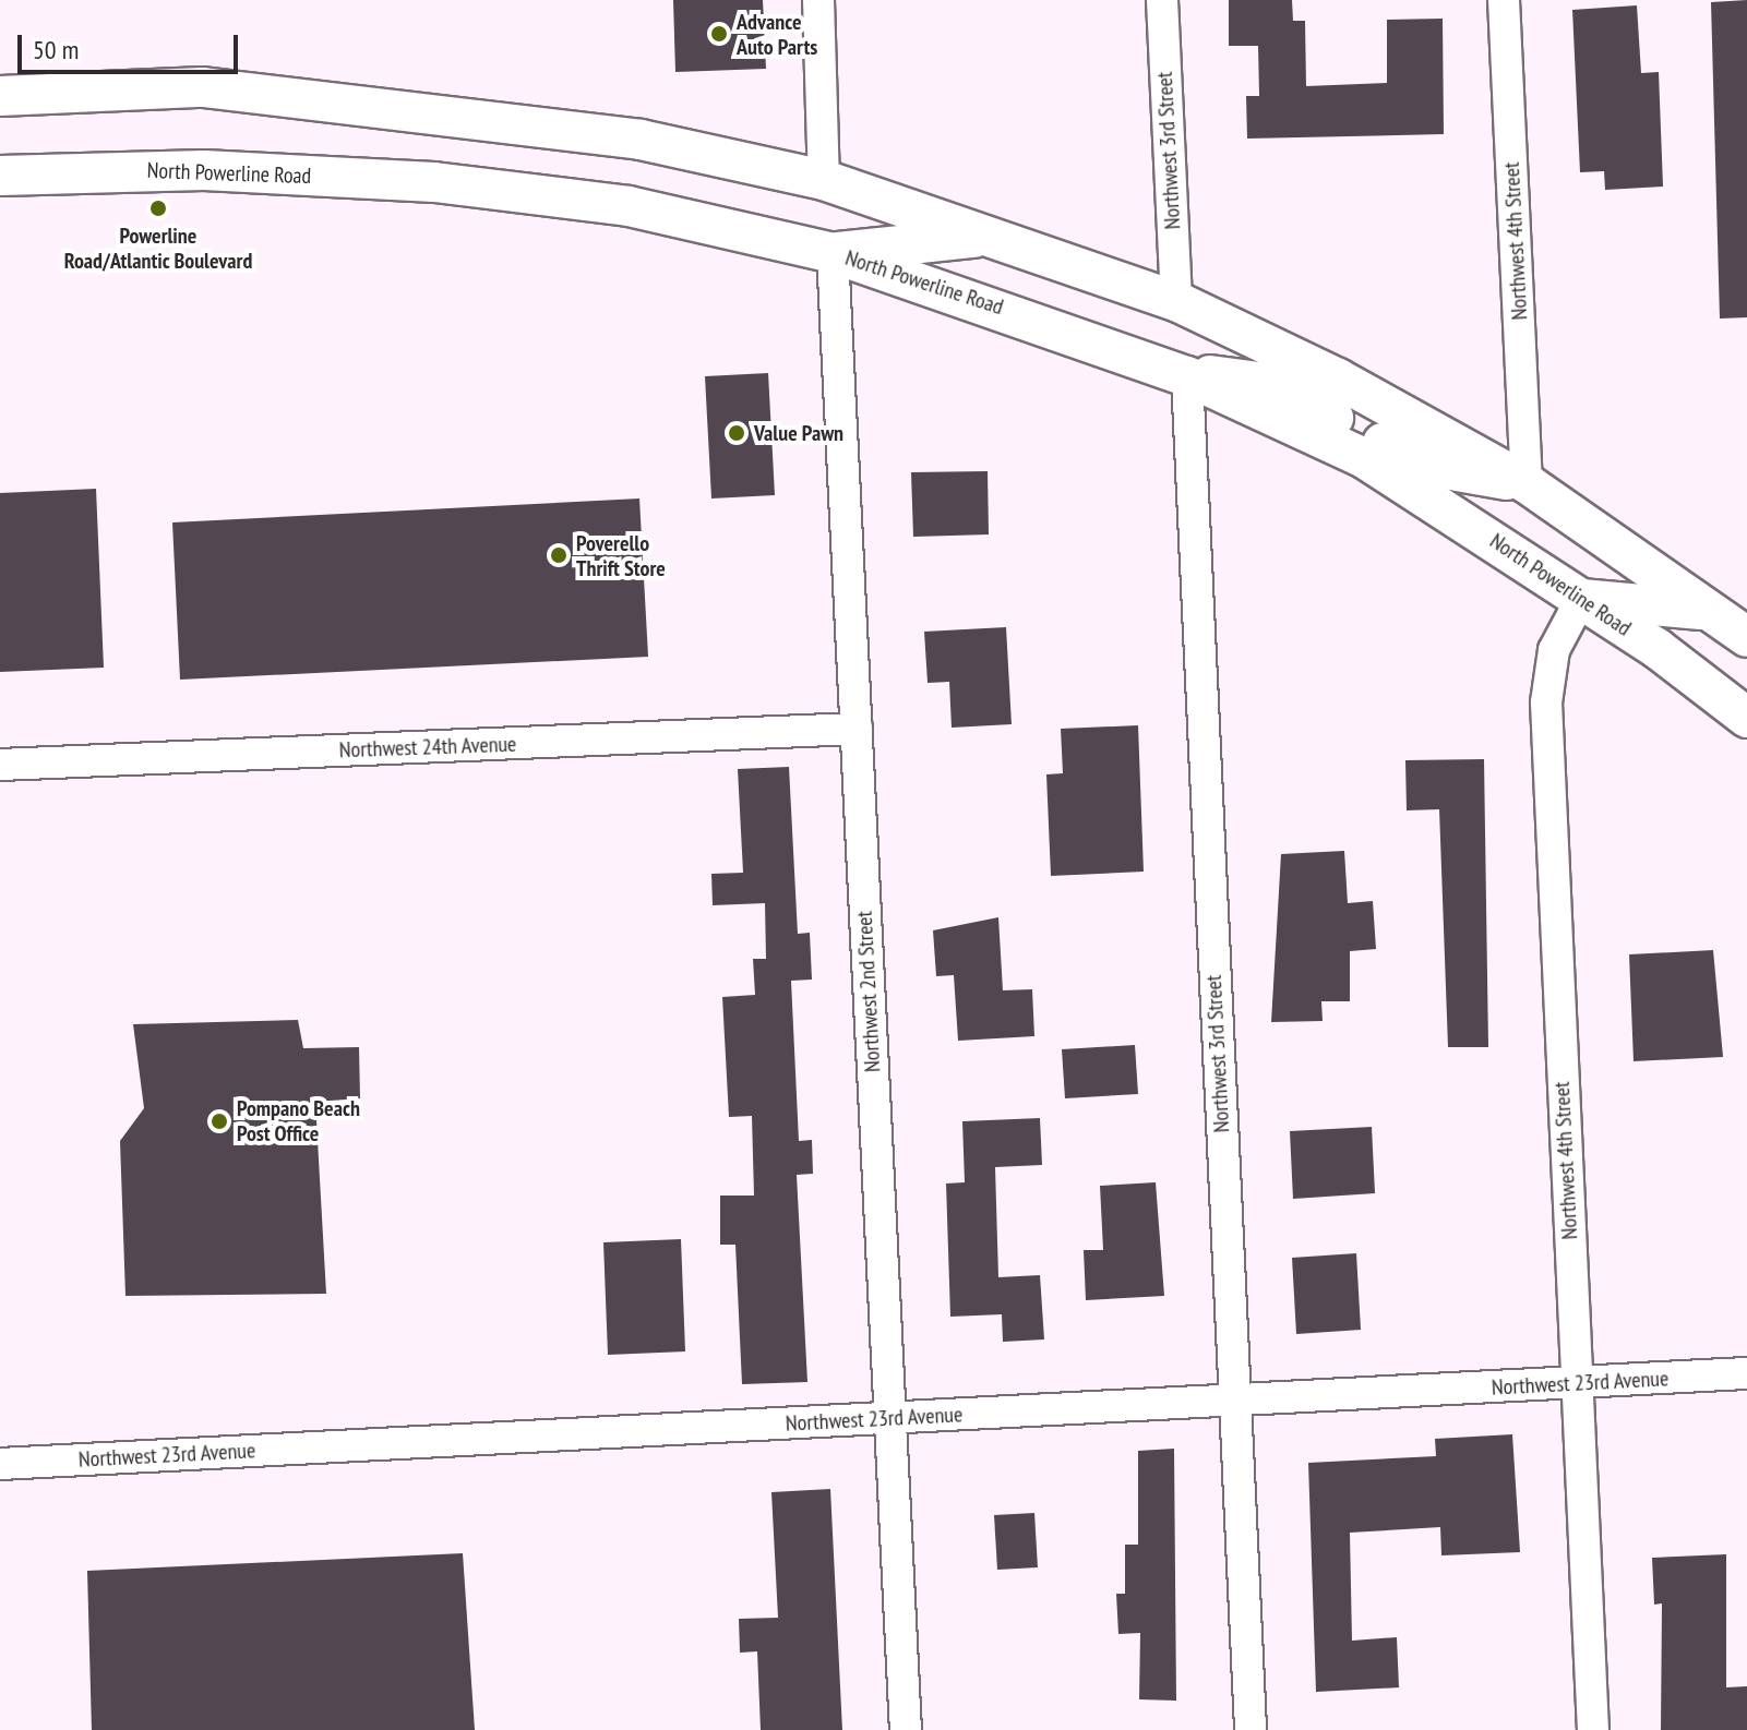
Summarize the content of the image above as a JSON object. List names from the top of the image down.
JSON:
{
  "streets": {
    "main road": ["North Powerline Road"],
    "street": [
      "Northwest 3rd Street",
      "Northwest 4th Street",
      "Northwest 24th Avenue",
      "Northwest 2nd Street",
      "Northwest 23rd Avenue"
    ]
  },
  "crossings": [
    ["Northwest 3rd Street", "North Powerline Road"],
    ["Northwest 3rd Street", "Northwest 23rd Avenue"],
    ["North Powerline Road", "Northwest 4th Street"],
    ["North Powerline Road", "Northwest 2nd Street"],
    ["Northwest 4th Street", "Northwest 23rd Avenue"],
    ["Northwest 24th Avenue", "Northwest 2nd Street"],
    ["Northwest 2nd Street", "Northwest 23rd Avenue"]
  ],
  "places": [
    "Advance Auto Parts",
    "Powerline Road/Atlantic Boulevard",
    "Value Pawn",
    "Poverello Thrift Store",
    "Pompano Beach Post Office"
  ],
  "scale_bar": "50 m"
}
